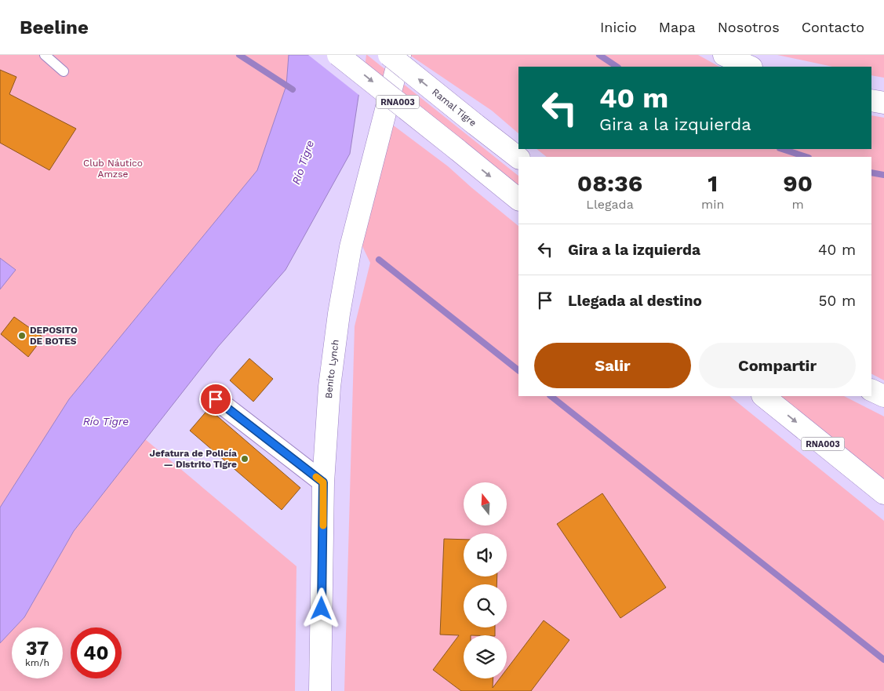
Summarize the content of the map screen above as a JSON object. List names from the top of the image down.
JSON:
{
  "streets": {
    "main road": ["RNA003", "Ramal Tigre", "Benito Lynch"]
  },
  "water": ["Río Tigre"],
  "parks": ["Club Náutico Amzse"],
  "places": ["DEPOSITO DE BOTES", "Jefatura de Policía — Distrito Tigre"],
  "north": "top",
  "page": {
    "header": "Beeline",
    "nav": [
      "Inicio",
      "Mapa",
      "Nosotros",
      "Contacto"
    ],
    "turn": ["40 m", "Gira a la izquierda"],
    "eta": [
      "08:36",
      "Llegada",
      "1",
      "min",
      "90",
      "m"
    ],
    "list": [
      {
        "name": "Gira a la izquierda",
        "value": "40 m"
      },
      {
        "name": "Llegada al destino",
        "value": "50 m"
      }
    ],
    "buttons": ["Salir", "Compartir"],
    "speed": "37 km/h",
    "limit": "40"
  }
}
